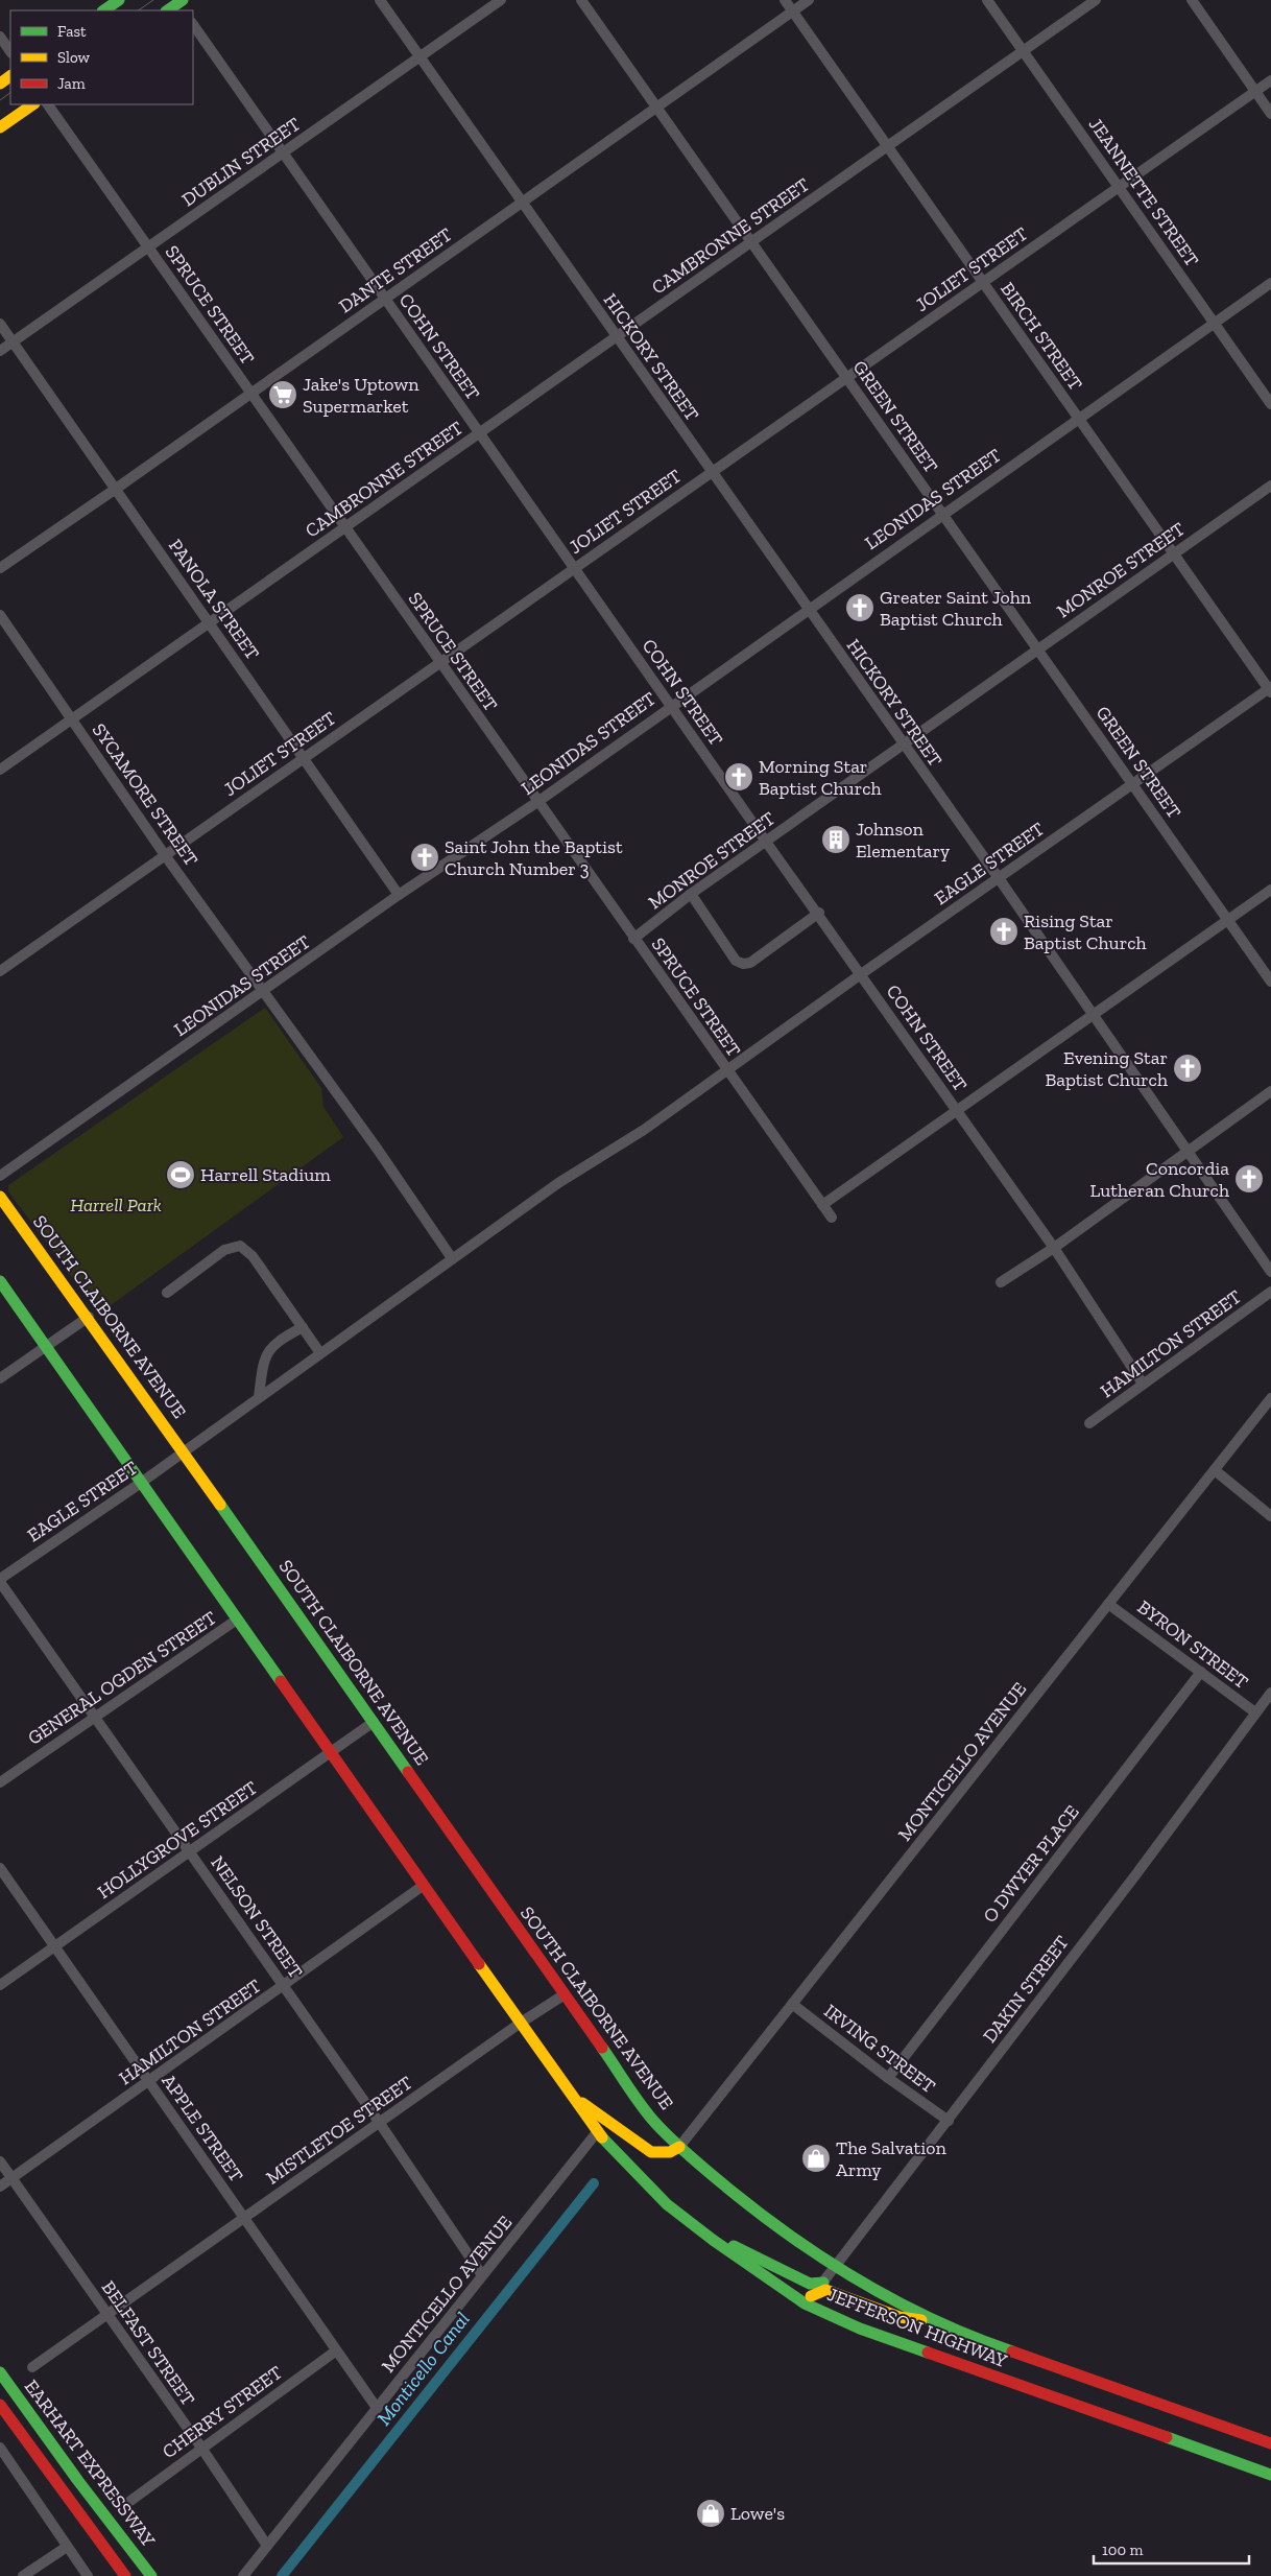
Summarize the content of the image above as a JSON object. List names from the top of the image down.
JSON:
{
  "streets": {
    "main road": ["SOUTH CLAIBORNE AVENUE", "JEFFERSON HIGHWAY", "EARHART EXPRESSWAY"],
    "street": [
      "DUBLIN STREET",
      "JEANNETTE STREET",
      "CAMBRONNE STREET",
      "JOLIET STREET",
      "DANTE STREET",
      "SPRUCE STREET",
      "BIRCH STREET",
      "COHN STREET",
      "HICKORY STREET",
      "GREEN STREET",
      "LEONIDAS STREET",
      "MONROE STREET",
      "PANOLA STREET",
      "SYCAMORE STREET",
      "EAGLE STREET",
      "HAMILTON STREET",
      "BYRON STREET",
      "GENERAL OGDEN STREET",
      "MONTICELLO AVENUE",
      "HOLLYGROVE STREET",
      "O DWYER PLACE",
      "NELSON STREET",
      "DAKIN STREET",
      "IRVING STREET",
      "APPLE STREET",
      "MISTLETOE STREET",
      "BELFAST STREET",
      "CHERRY STREET"
    ]
  },
  "crossings": [
    ["DUBLIN STREET", "SPRUCE STREET"],
    ["DUBLIN STREET", "COHN STREET"],
    ["DUBLIN STREET", "HICKORY STREET"],
    ["DUBLIN STREET", "PANOLA STREET"],
    ["JEANNETTE STREET", "CAMBRONNE STREET"],
    ["JEANNETTE STREET", "JOLIET STREET"],
    ["JEANNETTE STREET", "LEONIDAS STREET"],
    ["CAMBRONNE STREET", "SPRUCE STREET"],
    ["CAMBRONNE STREET", "BIRCH STREET"],
    ["CAMBRONNE STREET", "COHN STREET"],
    ["CAMBRONNE STREET", "HICKORY STREET"],
    ["CAMBRONNE STREET", "GREEN STREET"],
    ["CAMBRONNE STREET", "PANOLA STREET"],
    ["CAMBRONNE STREET", "SYCAMORE STREET"],
    ["JOLIET STREET", "SPRUCE STREET"],
    ["JOLIET STREET", "BIRCH STREET"],
    ["JOLIET STREET", "COHN STREET"],
    ["JOLIET STREET", "HICKORY STREET"],
    ["JOLIET STREET", "GREEN STREET"],
    ["JOLIET STREET", "PANOLA STREET"],
    ["JOLIET STREET", "SYCAMORE STREET"],
    ["DANTE STREET", "SPRUCE STREET"],
    ["DANTE STREET", "BIRCH STREET"],
    ["DANTE STREET", "COHN STREET"],
    ["DANTE STREET", "HICKORY STREET"],
    ["DANTE STREET", "GREEN STREET"],
    ["DANTE STREET", "PANOLA STREET"],
    ["SPRUCE STREET", "LEONIDAS STREET"],
    ["SPRUCE STREET", "MONROE STREET"],
    ["SPRUCE STREET", "EAGLE STREET"],
    ["BIRCH STREET", "LEONIDAS STREET"],
    ["BIRCH STREET", "MONROE STREET"],
    ["BIRCH STREET", "EAGLE STREET"],
    ["COHN STREET", "LEONIDAS STREET"],
    ["COHN STREET", "MONROE STREET"],
    ["COHN STREET", "EAGLE STREET"],
    ["COHN STREET", "HAMILTON STREET"],
    ["HICKORY STREET", "LEONIDAS STREET"],
    ["HICKORY STREET", "MONROE STREET"],
    ["HICKORY STREET", "EAGLE STREET"],
    ["GREEN STREET", "LEONIDAS STREET"],
    ["GREEN STREET", "MONROE STREET"],
    ["GREEN STREET", "EAGLE STREET"],
    ["LEONIDAS STREET", "PANOLA STREET"],
    ["LEONIDAS STREET", "SYCAMORE STREET"],
    ["SYCAMORE STREET", "EAGLE STREET"],
    ["EAGLE STREET", "SOUTH CLAIBORNE AVENUE"],
    ["EAGLE STREET", "NELSON STREET"],
    ["SOUTH CLAIBORNE AVENUE", "MONTICELLO AVENUE"],
    ["SOUTH CLAIBORNE AVENUE", "HOLLYGROVE STREET"],
    ["SOUTH CLAIBORNE AVENUE", "MISTLETOE STREET"],
    ["SOUTH CLAIBORNE AVENUE", "JEFFERSON HIGHWAY"],
    ["HAMILTON STREET", "NELSON STREET"],
    ["HAMILTON STREET", "APPLE STREET"],
    ["HAMILTON STREET", "BELFAST STREET"],
    ["BYRON STREET", "MONTICELLO AVENUE"],
    ["BYRON STREET", "O DWYER PLACE"],
    ["BYRON STREET", "DAKIN STREET"],
    ["GENERAL OGDEN STREET", "NELSON STREET"],
    ["MONTICELLO AVENUE", "NELSON STREET"],
    ["MONTICELLO AVENUE", "IRVING STREET"],
    ["MONTICELLO AVENUE", "APPLE STREET"],
    ["MONTICELLO AVENUE", "JEFFERSON HIGHWAY"],
    ["MONTICELLO AVENUE", "BELFAST STREET"],
    ["HOLLYGROVE STREET", "NELSON STREET"],
    ["HOLLYGROVE STREET", "APPLE STREET"],
    ["O DWYER PLACE", "IRVING STREET"],
    ["NELSON STREET", "MISTLETOE STREET"],
    ["DAKIN STREET", "IRVING STREET"],
    ["DAKIN STREET", "JEFFERSON HIGHWAY"],
    ["APPLE STREET", "MISTLETOE STREET"],
    ["APPLE STREET", "CHERRY STREET"],
    ["MISTLETOE STREET", "BELFAST STREET"],
    ["BELFAST STREET", "CHERRY STREET"]
  ],
  "water": ["Monticello Canal"],
  "parks": ["Harrell Park"],
  "places": {
    "supermarket": ["Jake's Uptown Supermarket"],
    "church": [
      "Greater Saint John Baptist Church",
      "Morning Star Baptist Church",
      "Saint John the Baptist Church Number 3",
      "Rising Star Baptist Church",
      "Evening Star Baptist Church",
      "Concordia Lutheran Church"
    ],
    "building": ["Johnson Elementary"],
    "sports": ["Harrell Stadium"],
    "shop": ["The Salvation Army", "Lowe's"]
  },
  "legend": ["Fast", "Slow", "Jam"],
  "scale_bar": "100 m"
}
